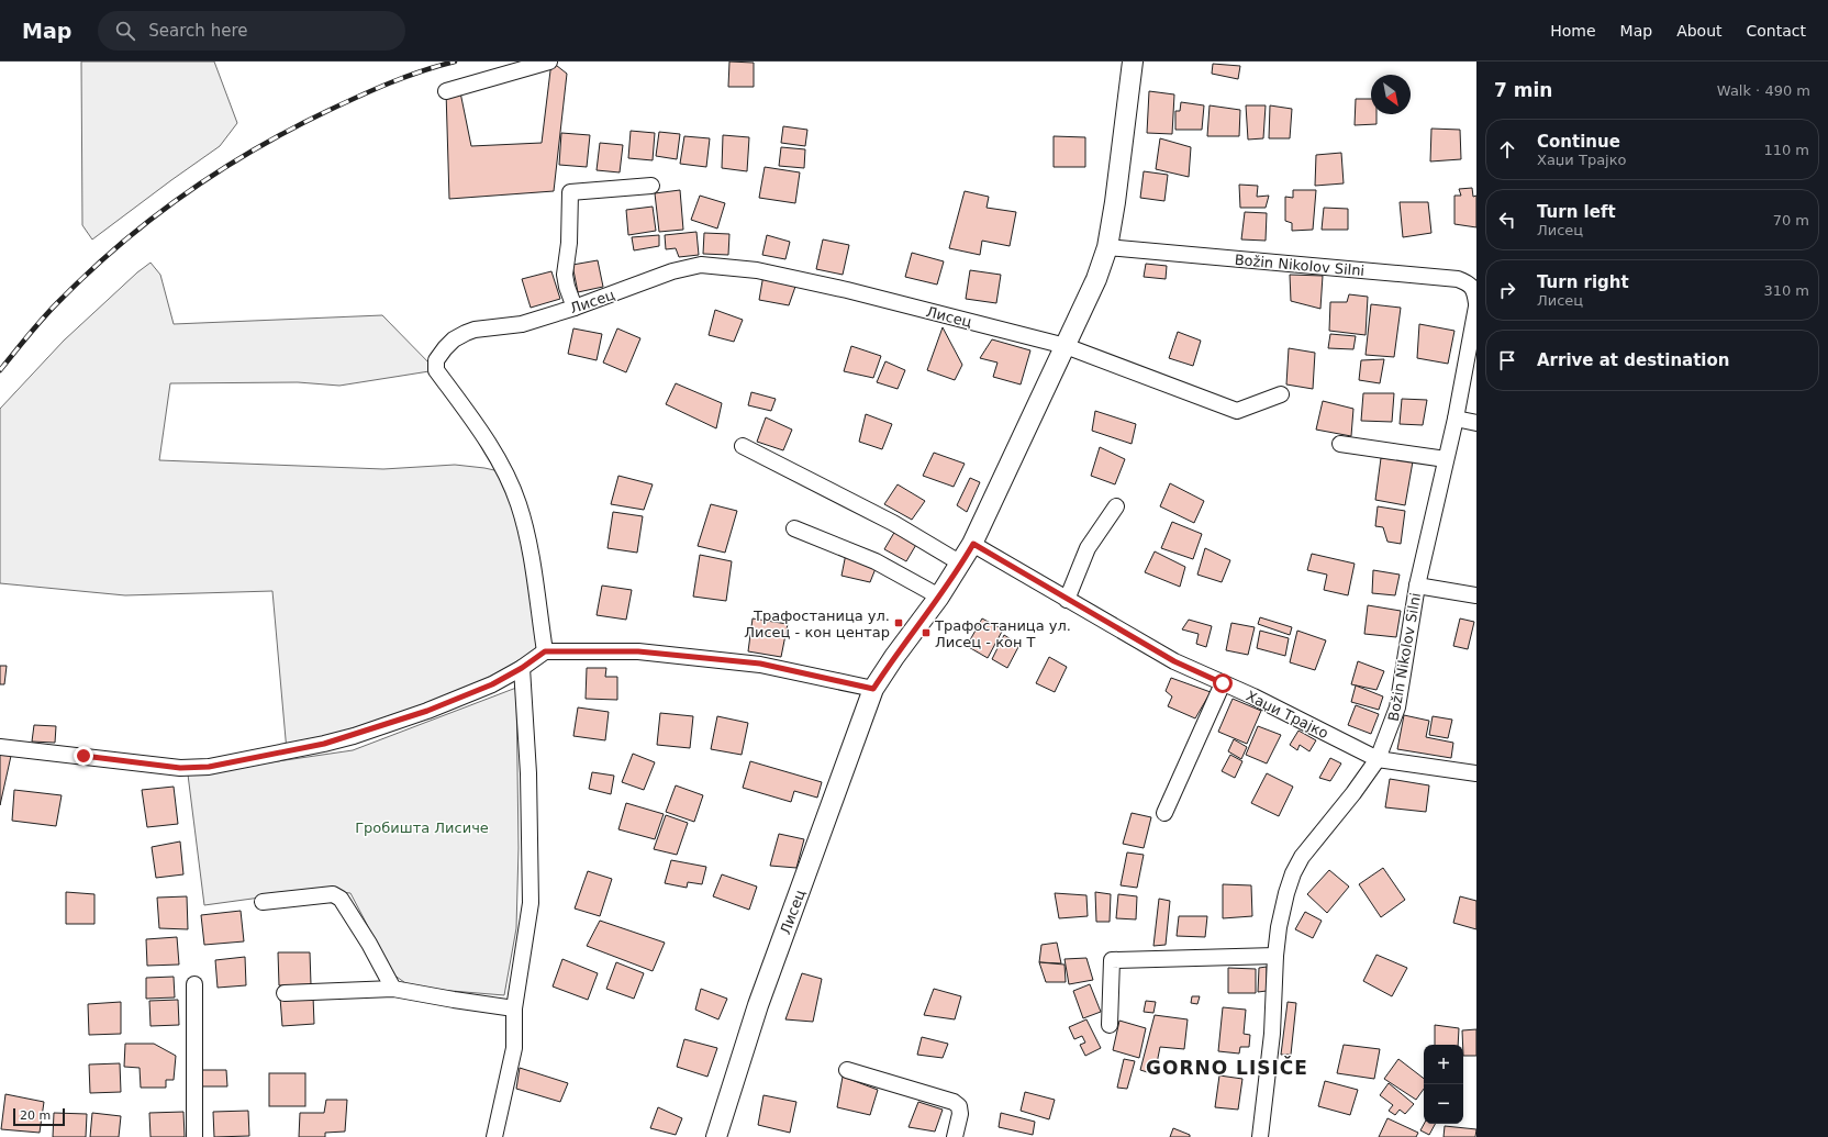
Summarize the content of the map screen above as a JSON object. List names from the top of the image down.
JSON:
{
  "streets": {
    "street": ["Božin Nikolov Silni", "Лисец", "Хаџи Трајко"]
  },
  "crossings": [
    ["Božin Nikolov Silni", "Лисец"],
    ["Božin Nikolov Silni", "Хаџи Трајко"],
    ["Лисец", "Хаџи Трајко"]
  ],
  "districts": ["GORNO LISIČE"],
  "parks": ["Гробишта Лисиче"],
  "places": {
    "transit": ["Трафостаница ул. Лисец - кон центар", "Трафостаница ул. Лисец - кон Т"]
  },
  "scale_bar": "20 m",
  "north": "bottom right",
  "page": {
    "header": "Map",
    "search": "Search here",
    "nav": [
      "Home",
      "Map",
      "About",
      "Contact"
    ],
    "heading": ["7 min", "Walk · 490 m"],
    "list": [
      ["Continue", "Хаџи Трајко", "110 m"],
      ["Turn left", "Лисец", "70 m"],
      ["Turn right", "Лисец", "310 m"],
      "Arrive at destination"
    ],
    "map_buttons": ["+", "−"],
    "scale": "20 m"
  }
}
